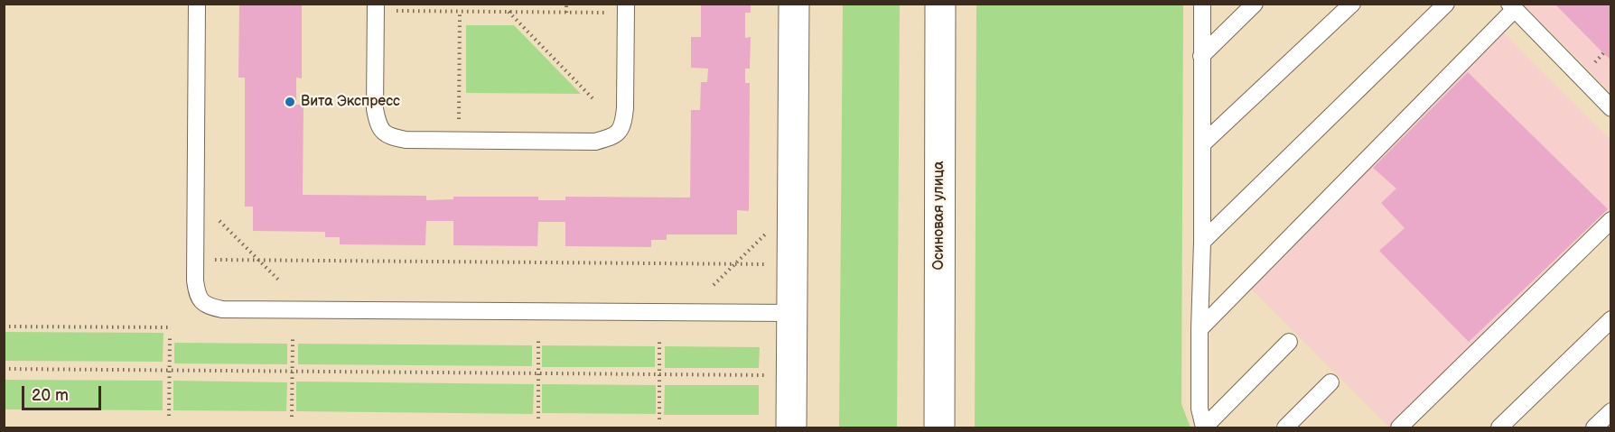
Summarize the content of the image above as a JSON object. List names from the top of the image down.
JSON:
{
  "streets": {
    "street": ["Осиновая улица"]
  },
  "places": ["Вита Экспресс"],
  "scale_bar": "20 m"
}
